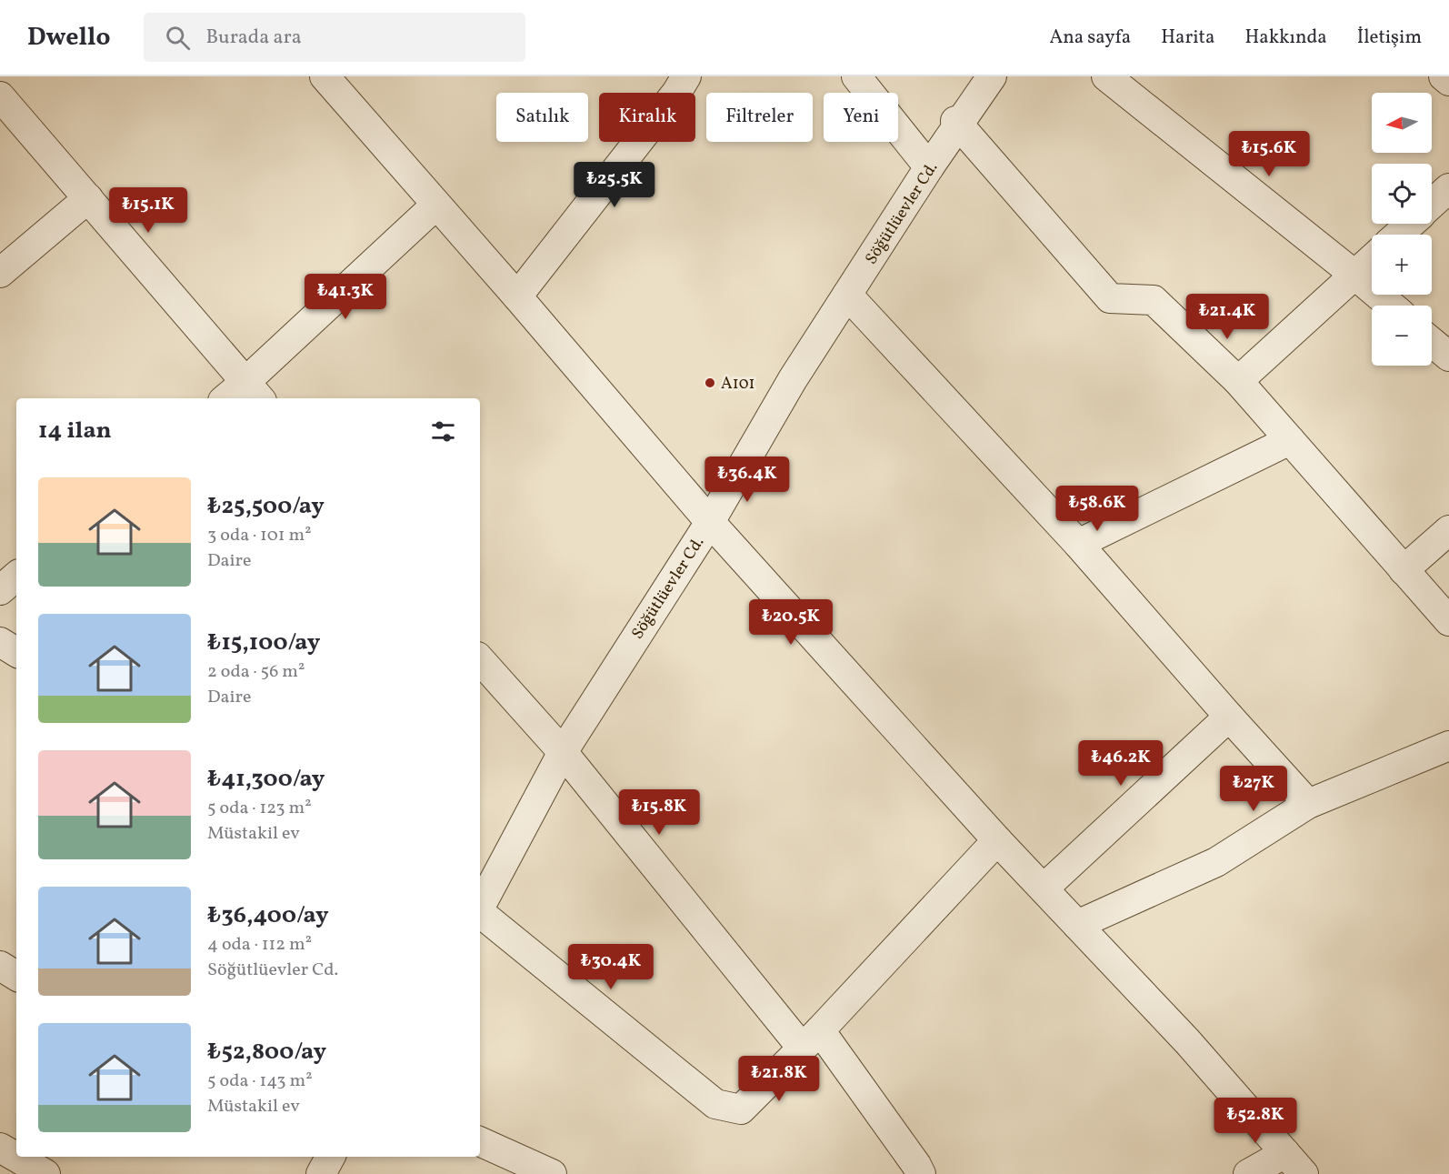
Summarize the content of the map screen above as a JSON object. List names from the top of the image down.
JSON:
{
  "streets": {
    "street": ["Söğütlüevler Cd."]
  },
  "places": ["A101"],
  "north": "left",
  "page": {
    "header": "Dwello",
    "search": "Burada ara",
    "nav": [
      "Ana sayfa",
      "Harita",
      "Hakkında",
      "İletişim"
    ],
    "map_buttons": ["+", "−"],
    "chip": [
      "Satılık",
      "Kiralık",
      "Filtreler",
      "Yeni"
    ],
    "price": [
      "₺15.6K",
      "₺25.5K",
      "₺15.1K",
      "₺41.3K",
      "₺21.4K",
      "₺36.4K",
      "₺58.6K",
      "₺20.5K",
      "₺46.2K",
      "₺27K",
      "₺15.8K",
      "₺30.4K",
      "₺21.8K",
      "₺52.8K"
    ],
    "heading": "14 ilan",
    "list": [
      {
        "name": "₺25,500/ay",
        "note": "3 oda · 101 m² · Daire"
      },
      {
        "name": "₺15,100/ay",
        "note": "2 oda · 56 m² · Daire"
      },
      {
        "name": "₺41,300/ay",
        "note": "5 oda · 123 m² · Müstakil ev"
      },
      {
        "name": "₺36,400/ay",
        "note": "4 oda · 112 m² · Söğütlüevler Cd."
      },
      {
        "name": "₺52,800/ay",
        "note": "5 oda · 143 m² · Müstakil ev"
      }
    ]
  }
}
